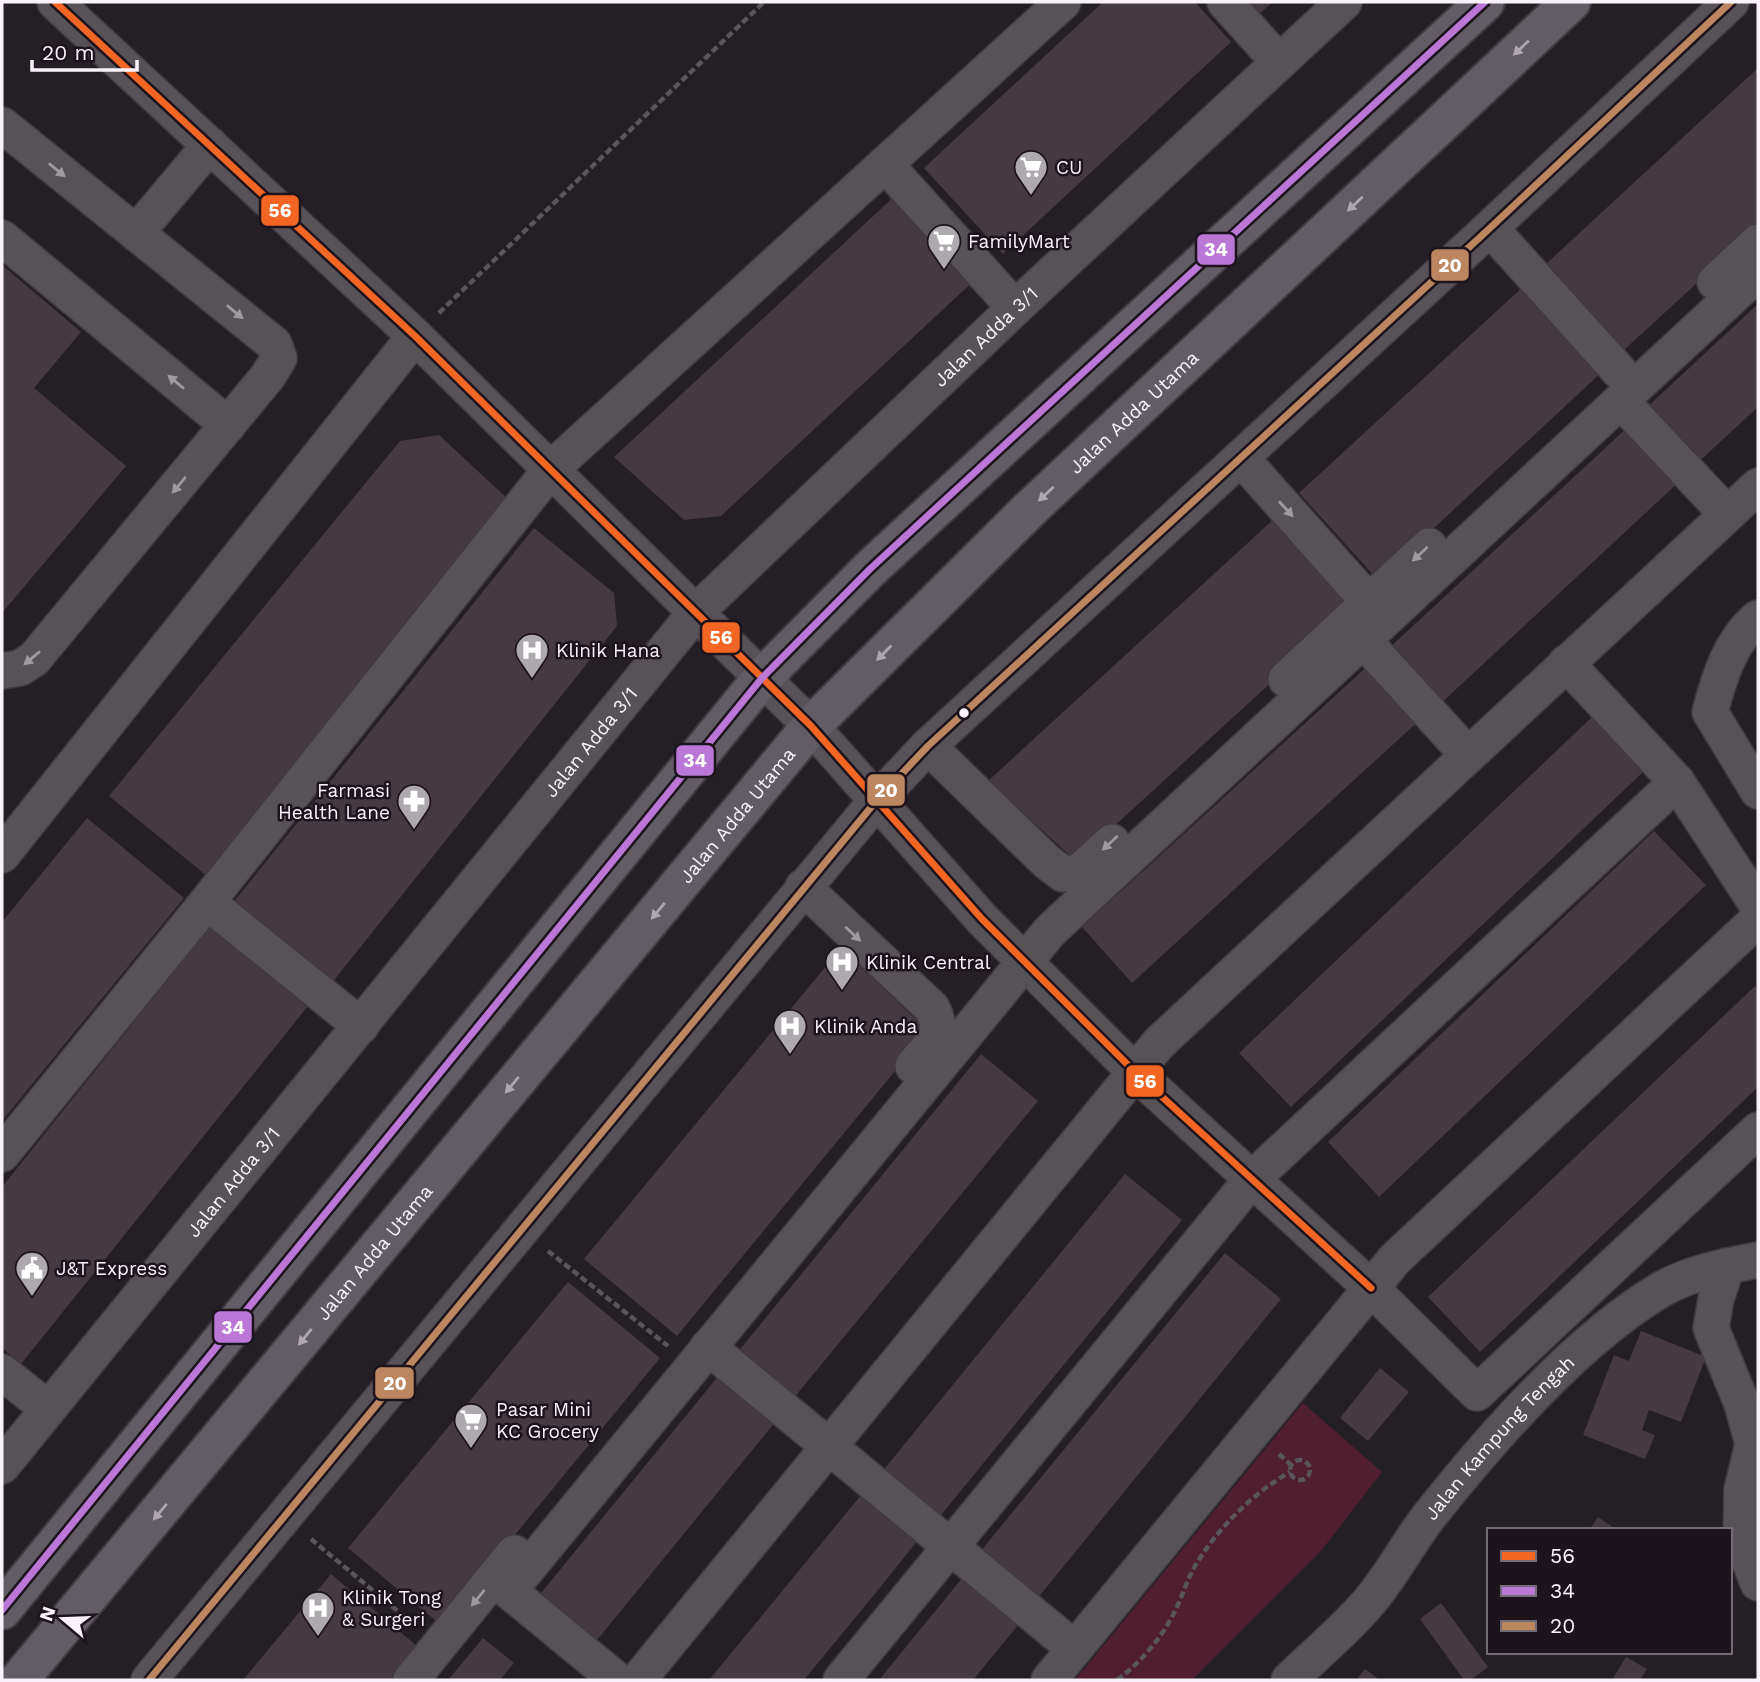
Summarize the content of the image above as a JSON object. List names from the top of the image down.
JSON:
{
  "streets": {
    "main road": ["Jalan Adda Utama"],
    "street": ["Jalan Adda 3/1", "Jalan Kampung Tengah"]
  },
  "places": {
    "supermarket": ["CU", "FamilyMart", "Pasar Mini KC Grocery"],
    "hospital": [
      "Klinik Hana",
      "Klinik Central",
      "Klinik Anda",
      "Klinik Tong & Surgeri"
    ],
    "pharmacy": ["Farmasi Health Lane"],
    "public building": ["J&T Express"]
  },
  "lines": ["transit line 56", "transit line 34", "transit line 20"],
  "legend": ["56", "34", "20"],
  "scale_bar": "20 m",
  "north": "left"
}
